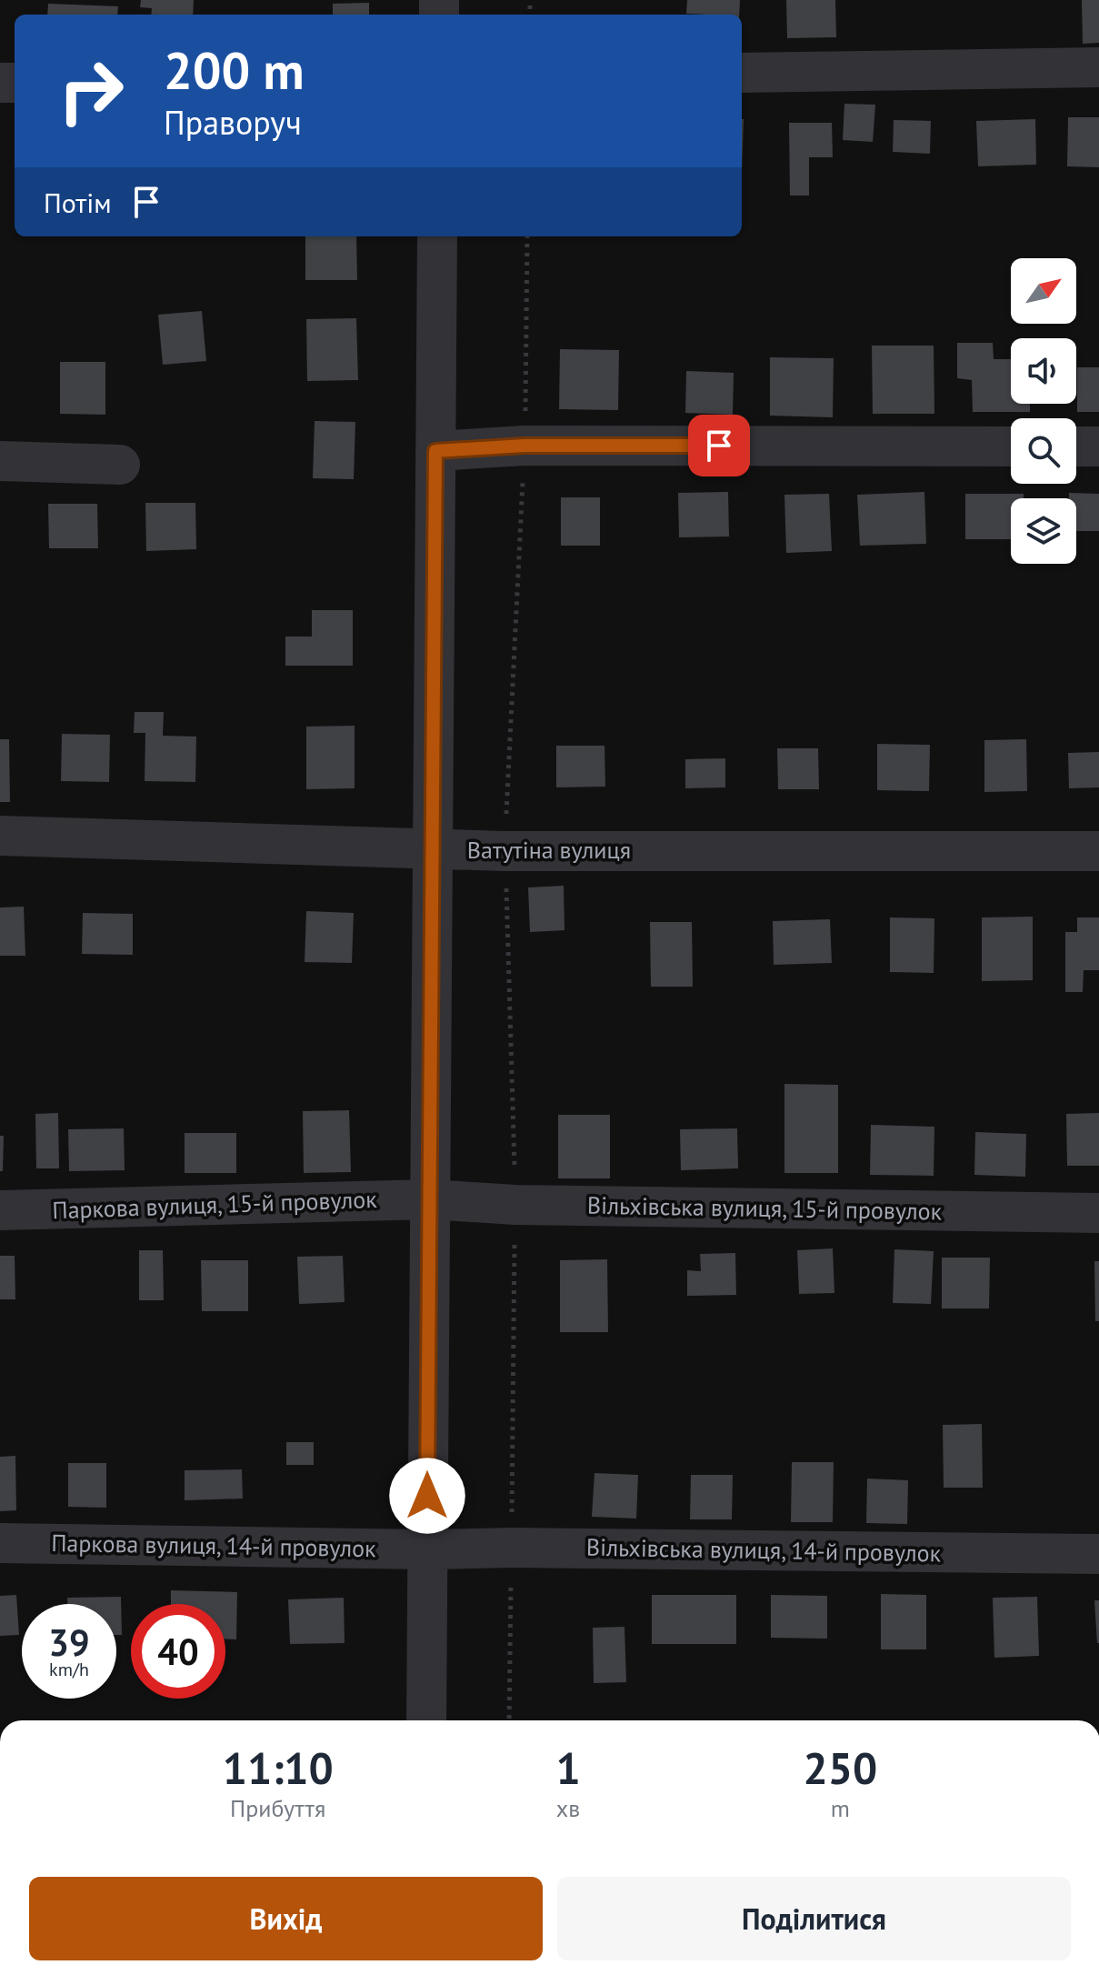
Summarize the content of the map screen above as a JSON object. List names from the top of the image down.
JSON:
{
  "streets": {
    "street": [
      "Ватутіна вулиця",
      "Паркова вулиця, 15-й провулок",
      "Вільхівська вулиця, 15-й провулок",
      "Паркова вулиця, 14-й провулок",
      "Вільхівська вулиця, 14-й провулок"
    ]
  },
  "crossings": [
    ["Паркова вулиця, 15-й провулок", "Вільхівська вулиця, 15-й провулок"],
    ["Паркова вулиця, 14-й провулок", "Вільхівська вулиця, 14-й провулок"]
  ],
  "north": "top right",
  "page": {
    "turn": ["200 m", "Праворуч"],
    "then": "Потім",
    "speed": "39 km/h",
    "limit": "40",
    "eta": [
      "11:10",
      "Прибуття",
      "1",
      "хв",
      "250",
      "m"
    ],
    "buttons": ["Вихід", "Поділитися"]
  }
}
